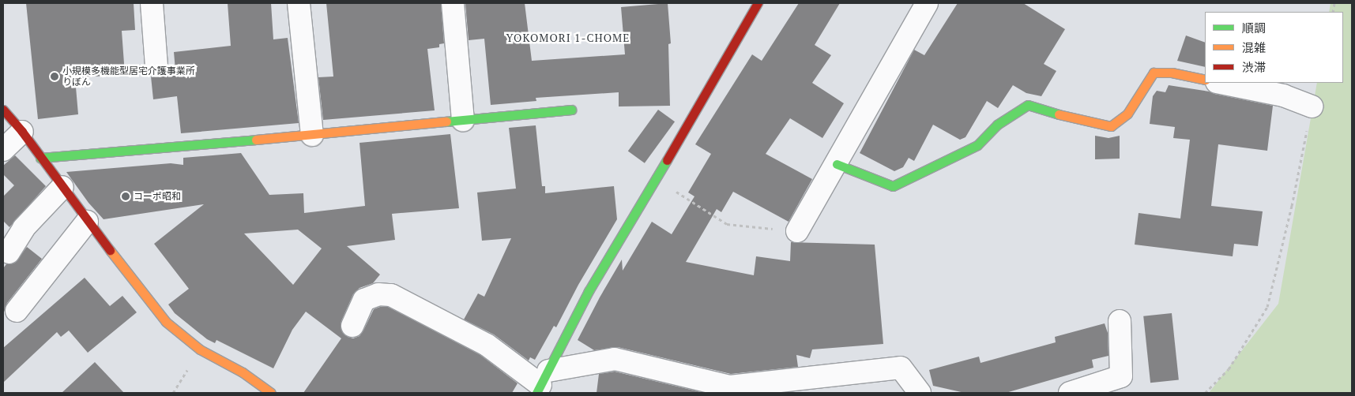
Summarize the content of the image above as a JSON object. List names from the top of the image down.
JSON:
{
  "districts": ["YOKOMORI 1-CHOME"],
  "places": ["小規模多機能型居宅介護事業所 りぼん", "コーポ昭和"],
  "legend": ["順調", "混雑", "渋滞"]
}
